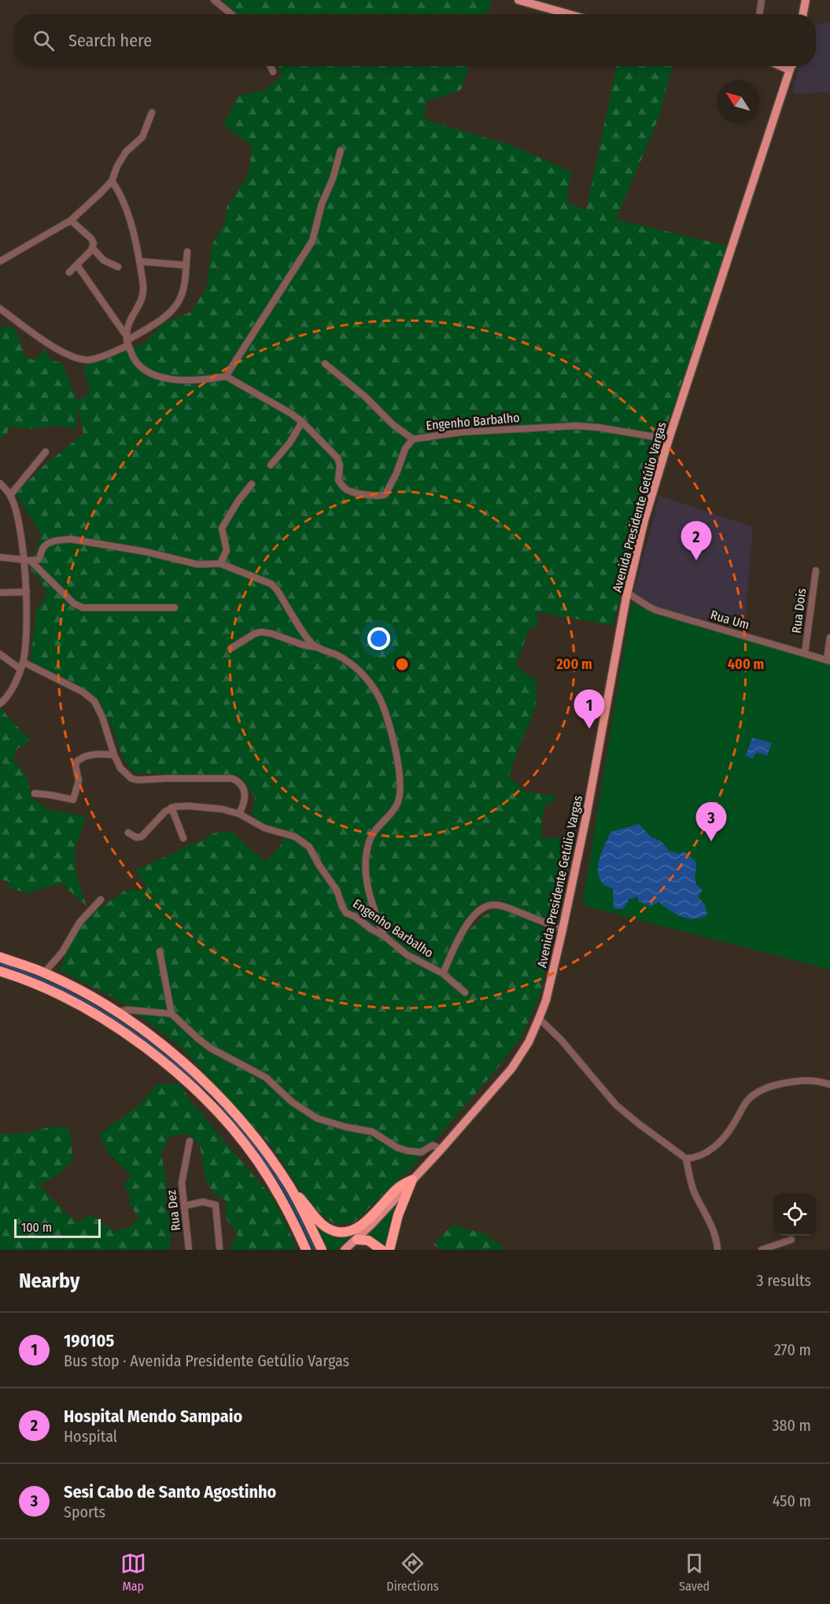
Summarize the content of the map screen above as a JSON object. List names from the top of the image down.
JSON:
{
  "streets": {
    "main road": ["Avenida Presidente Getúlio Vargas"],
    "street": [
      "Engenho Barbalho",
      "Rua Dois",
      "Rua Um",
      "Rua Dez"
    ]
  },
  "crossings": [
    ["Engenho Barbalho", "Avenida Presidente Getúlio Vargas"],
    ["Avenida Presidente Getúlio Vargas", "Rua Um"],
    ["Rua Dois", "Rua Um"]
  ],
  "scale_bar": "100 m",
  "north": "top left",
  "page": {
    "search": "Search here",
    "pins": ["2", "1", "3"],
    "scale": "100 m",
    "heading": ["Nearby", "3 results"],
    "list": [
      {
        "mark": "1",
        "name": "190105",
        "note": "Bus stop · Avenida Presidente Getúlio Vargas",
        "value": "270 m"
      },
      {
        "mark": "2",
        "name": "Hospital Mendo Sampaio",
        "note": "Hospital",
        "value": "380 m"
      },
      {
        "mark": "3",
        "name": "Sesi Cabo de Santo Agostinho",
        "note": "Sports",
        "value": "450 m"
      }
    ],
    "nav": ["Map", "Directions", "Saved"]
  },
  "rings": ["200 m", "400 m"]
}
